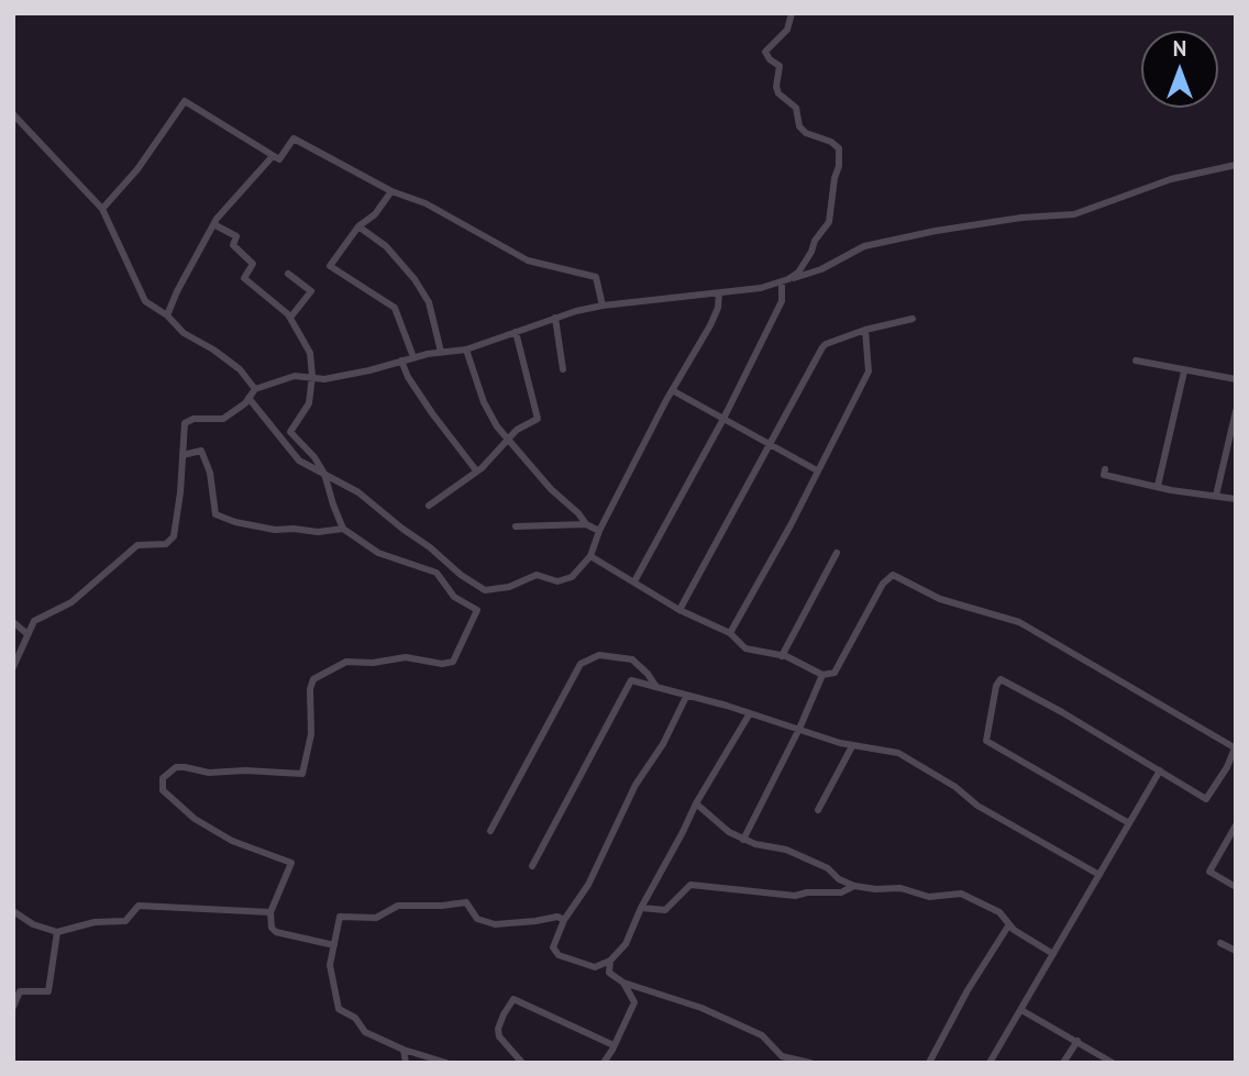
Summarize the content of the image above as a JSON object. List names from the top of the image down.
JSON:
{
  "north": "top"
}
